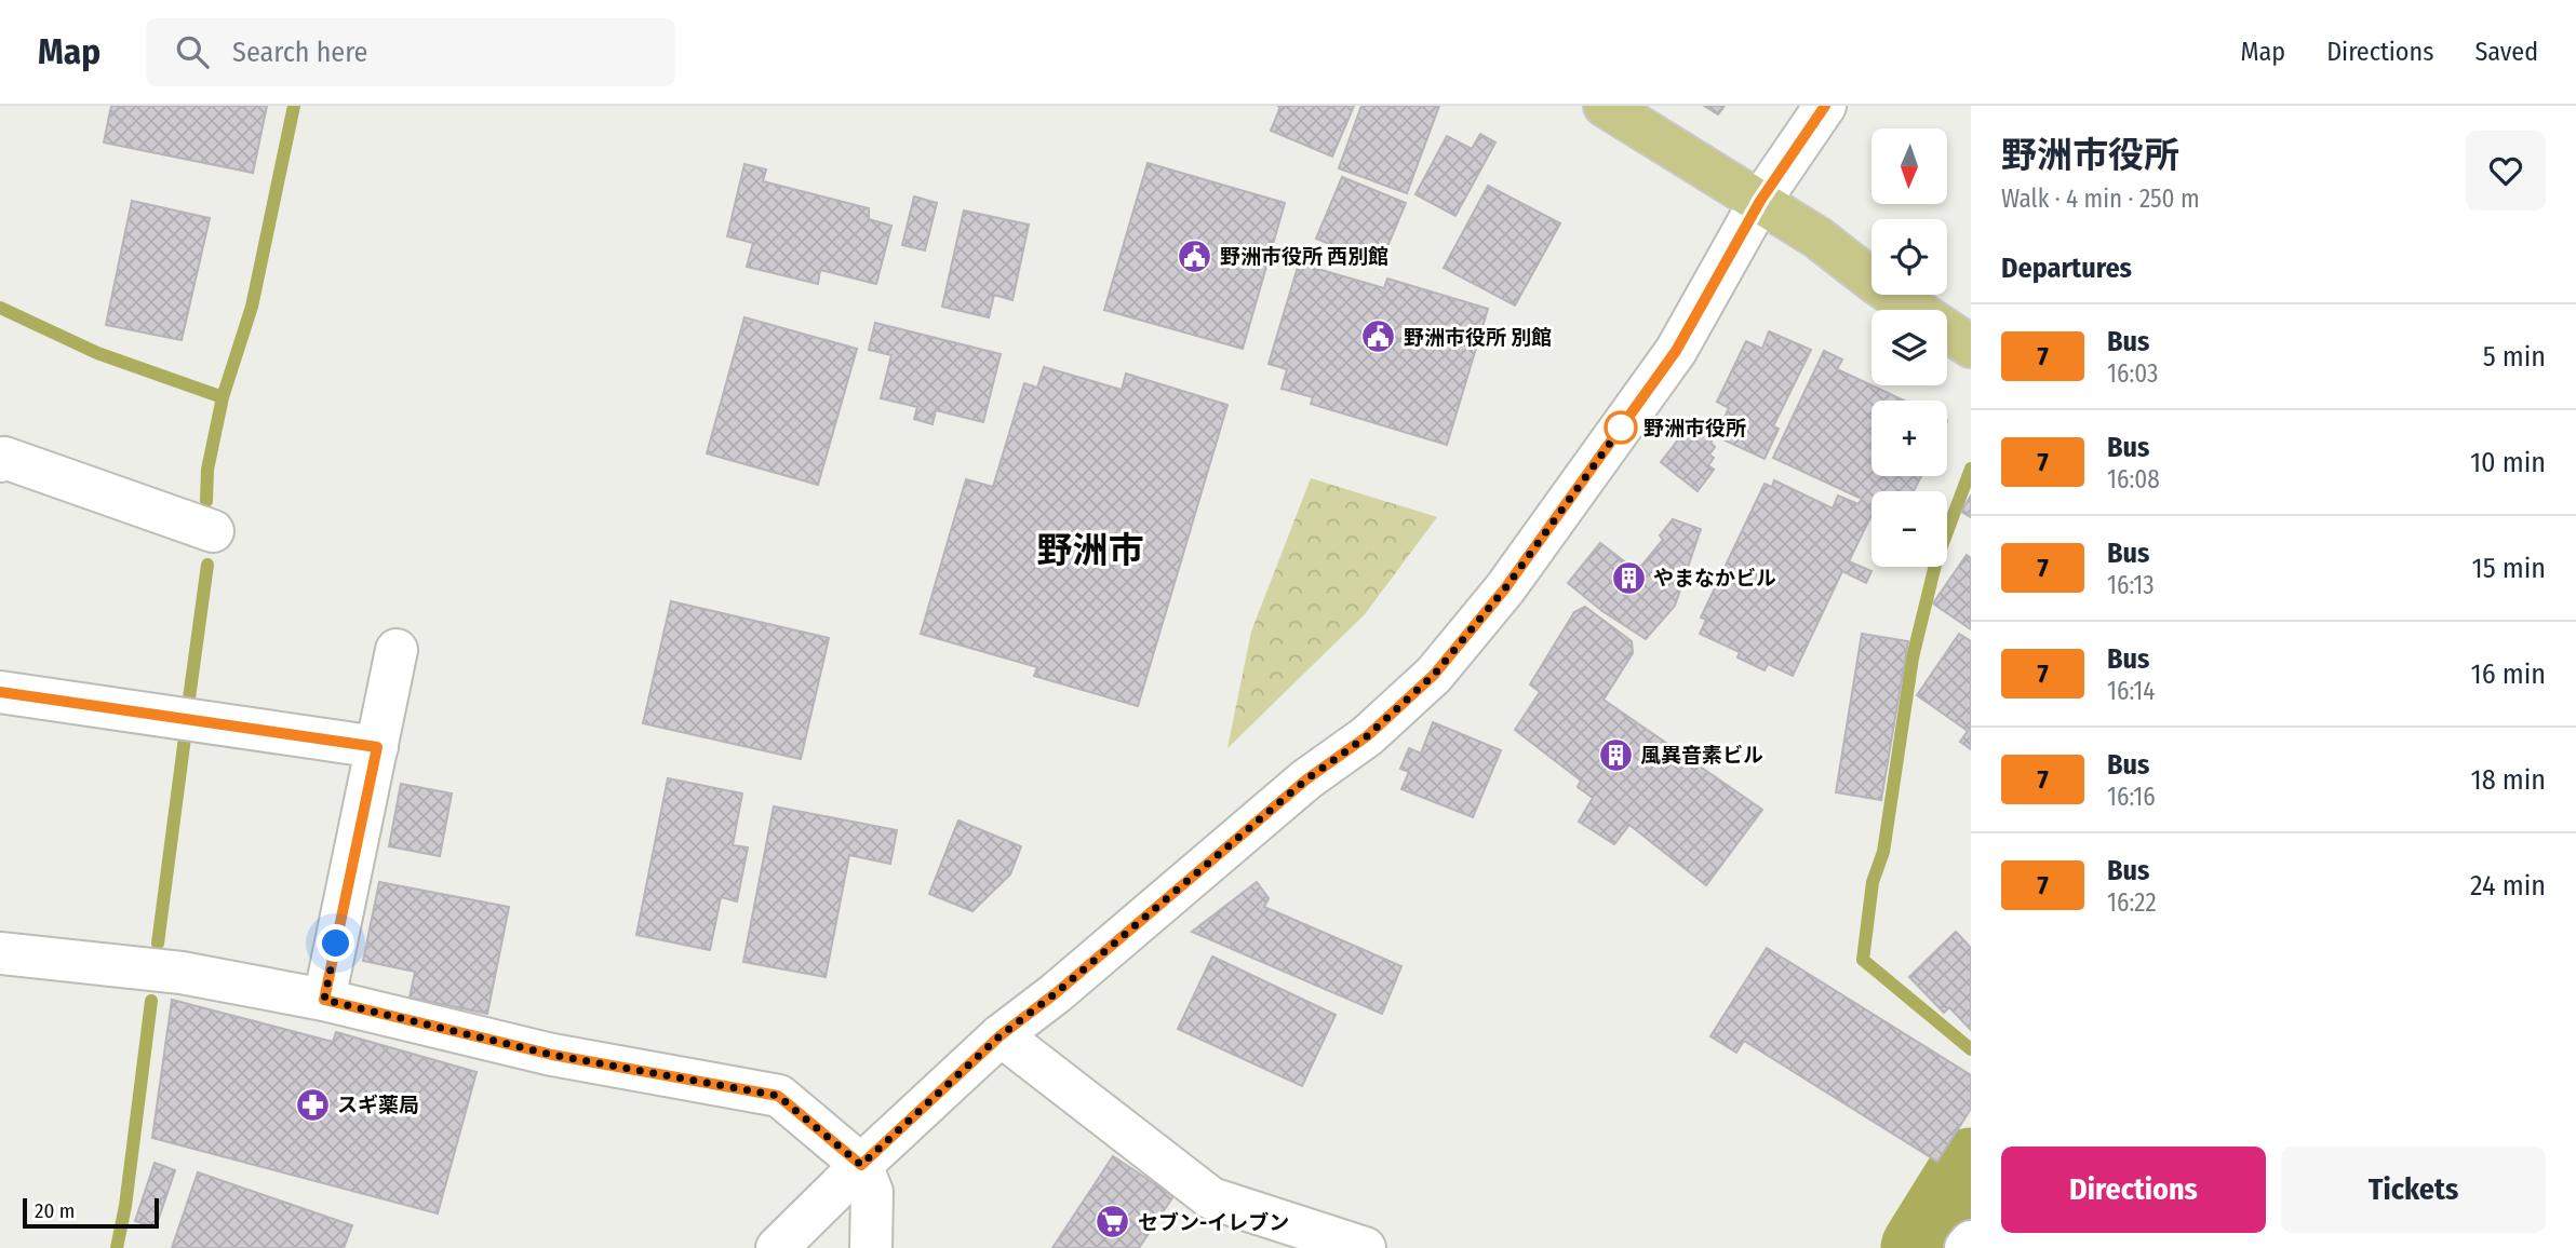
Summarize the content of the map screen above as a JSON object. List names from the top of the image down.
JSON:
{
  "districts": ["野洲市"],
  "places": {
    "public building": ["野洲市役所 西別館", "野洲市役所 別館"],
    "other": ["野洲市役所"],
    "building": ["やまなかビル", "風異音素ビル"],
    "pharmacy": ["スギ薬局"],
    "supermarket": ["セブン-イレブン"]
  },
  "lines": ["bus line 7"],
  "scale_bar": "20 m",
  "north": "bottom",
  "page": {
    "header": "Map",
    "search": "Search here",
    "nav": ["Map", "Directions", "Saved"],
    "heading": [
      ["野洲市役所", "Walk · 4 min · 250 m"],
      "Departures"
    ],
    "map_buttons": ["+", "−"],
    "list": [
      {
        "mark": "7",
        "name": "Bus",
        "note": "16:03",
        "value": "5 min"
      },
      {
        "mark": "7",
        "name": "Bus",
        "note": "16:08",
        "value": "10 min"
      },
      {
        "mark": "7",
        "name": "Bus",
        "note": "16:13",
        "value": "15 min"
      },
      {
        "mark": "7",
        "name": "Bus",
        "note": "16:14",
        "value": "16 min"
      },
      {
        "mark": "7",
        "name": "Bus",
        "note": "16:16",
        "value": "18 min"
      },
      {
        "mark": "7",
        "name": "Bus",
        "note": "16:22",
        "value": "24 min"
      }
    ],
    "buttons": ["Directions", "Tickets"],
    "scale": "20 m"
  }
}
